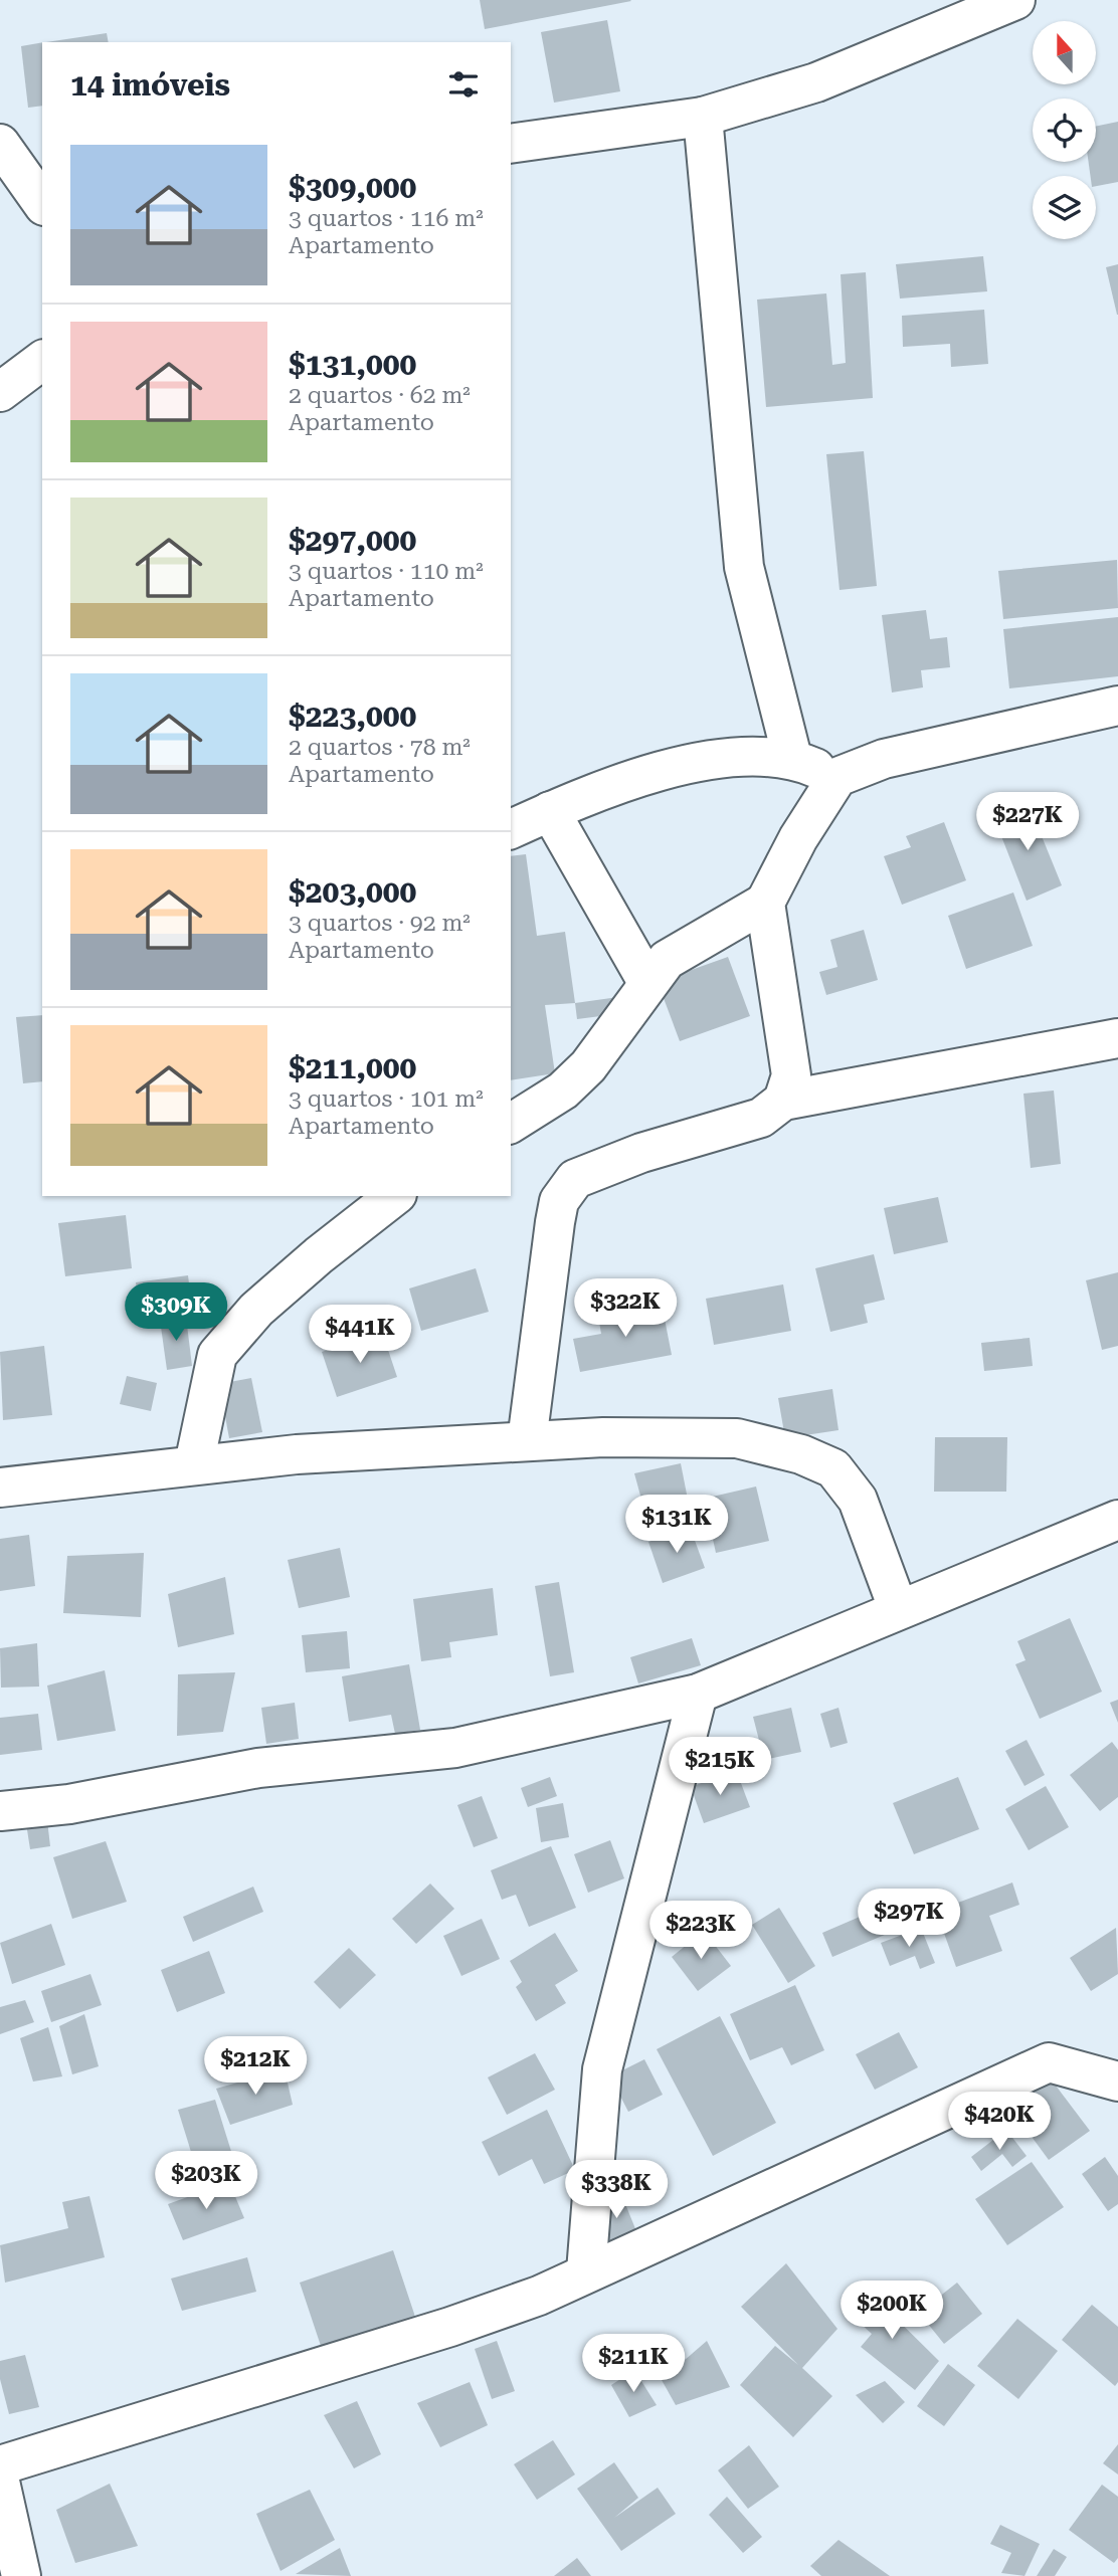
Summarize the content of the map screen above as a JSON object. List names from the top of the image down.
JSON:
{
  "north": "top",
  "page": {
    "heading": "14 imóveis",
    "list": [
      {
        "name": "$309,000",
        "note": "3 quartos · 116 m² · Apartamento"
      },
      {
        "name": "$131,000",
        "note": "2 quartos · 62 m² · Apartamento"
      },
      {
        "name": "$297,000",
        "note": "3 quartos · 110 m² · Apartamento"
      },
      {
        "name": "$223,000",
        "note": "2 quartos · 78 m² · Apartamento"
      },
      {
        "name": "$203,000",
        "note": "3 quartos · 92 m² · Apartamento"
      },
      {
        "name": "$211,000",
        "note": "3 quartos · 101 m² · Apartamento"
      }
    ],
    "price": [
      "$227K",
      "$322K",
      "$309K",
      "$441K",
      "$131K",
      "$215K",
      "$297K",
      "$223K",
      "$212K",
      "$420K",
      "$203K",
      "$338K",
      "$200K",
      "$211K"
    ]
  }
}
